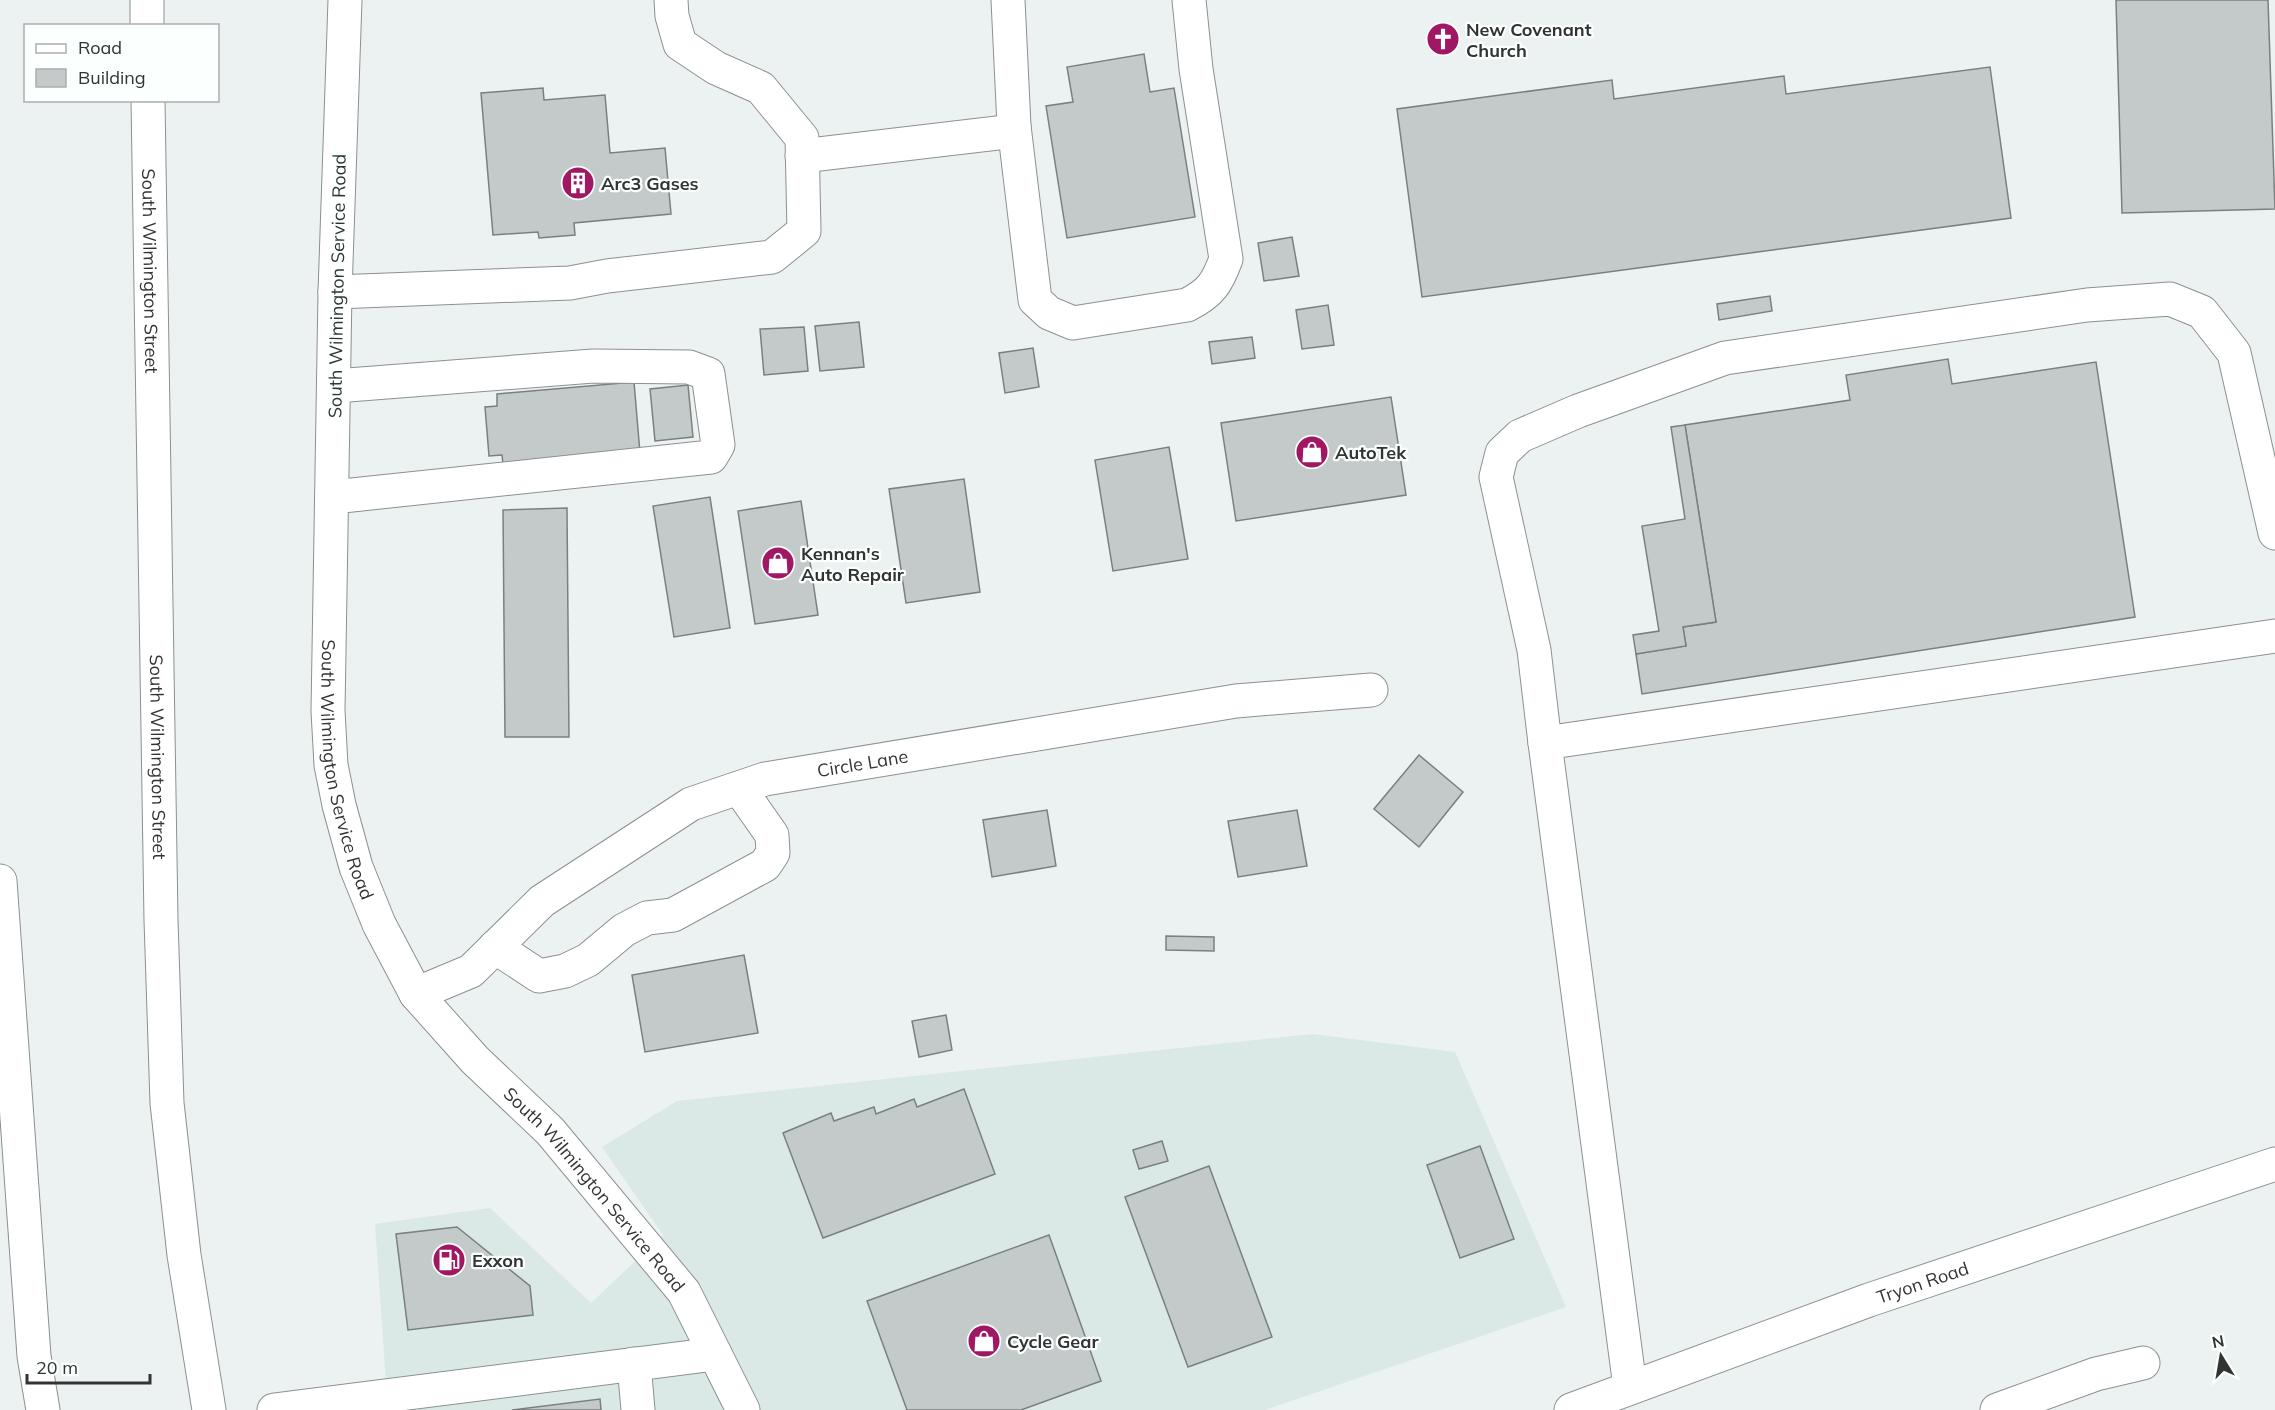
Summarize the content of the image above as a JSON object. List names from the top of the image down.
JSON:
{
  "streets": {
    "main road": [
      "South Wilmington Street",
      "South Wilmington Service Road",
      "Circle Lane",
      "Tryon Road"
    ]
  },
  "crossings": [
    ["South Wilmington Service Road", "Circle Lane"]
  ],
  "places": {
    "church": ["New Covenant Church"],
    "building": ["Arc3 Gases"],
    "shop": ["AutoTek", "Kennan's Auto Repair", "Cycle Gear"],
    "fuel station": ["Exxon"]
  },
  "legend": ["Road", "Building"],
  "scale_bar": "20 m",
  "north": "top"
}
